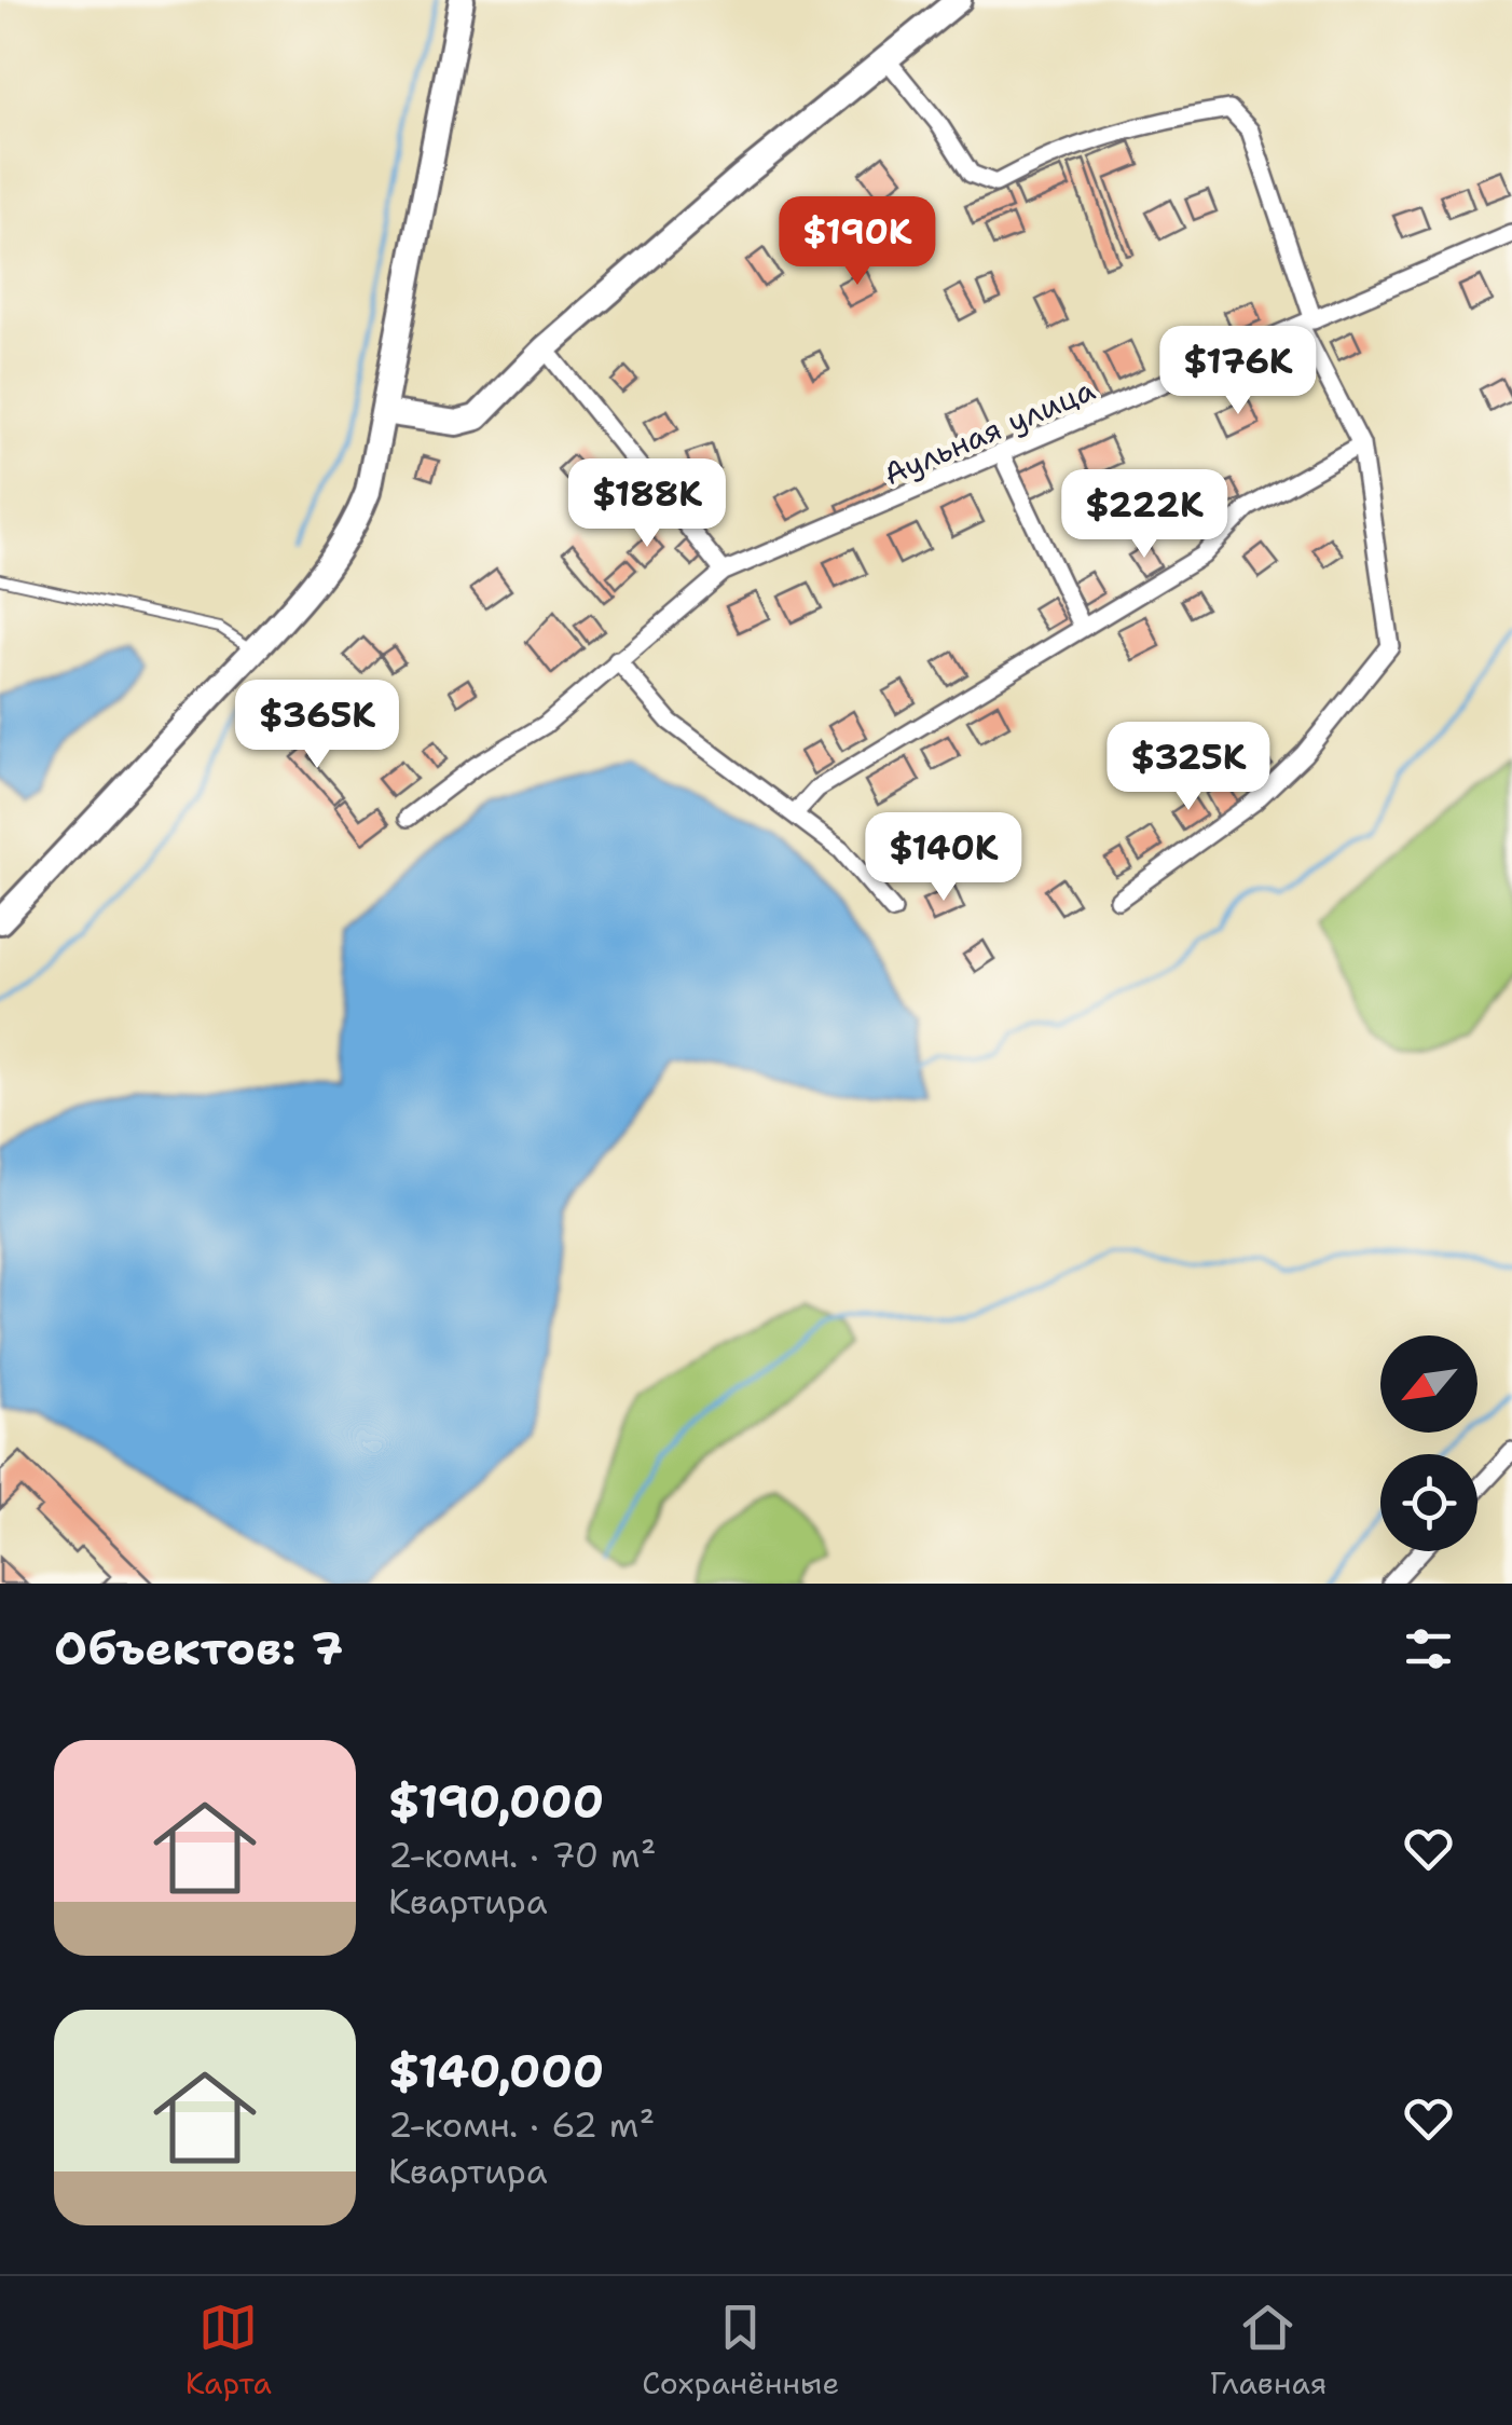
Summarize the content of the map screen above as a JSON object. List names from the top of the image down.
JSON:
{
  "streets": {
    "street": ["Аульная улица"]
  },
  "north": "bottom left",
  "page": {
    "price": [
      "$190K",
      "$176K",
      "$188K",
      "$222K",
      "$365K",
      "$325K",
      "$140K"
    ],
    "heading": "Объектов: 7",
    "list": [
      {
        "name": "$190,000",
        "note": "2-комн. · 70 m² · Квартира"
      },
      {
        "name": "$140,000",
        "note": "2-комн. · 62 m² · Квартира"
      }
    ],
    "tabs": ["Карта", "Сохранённые", "Главная"]
  }
}
